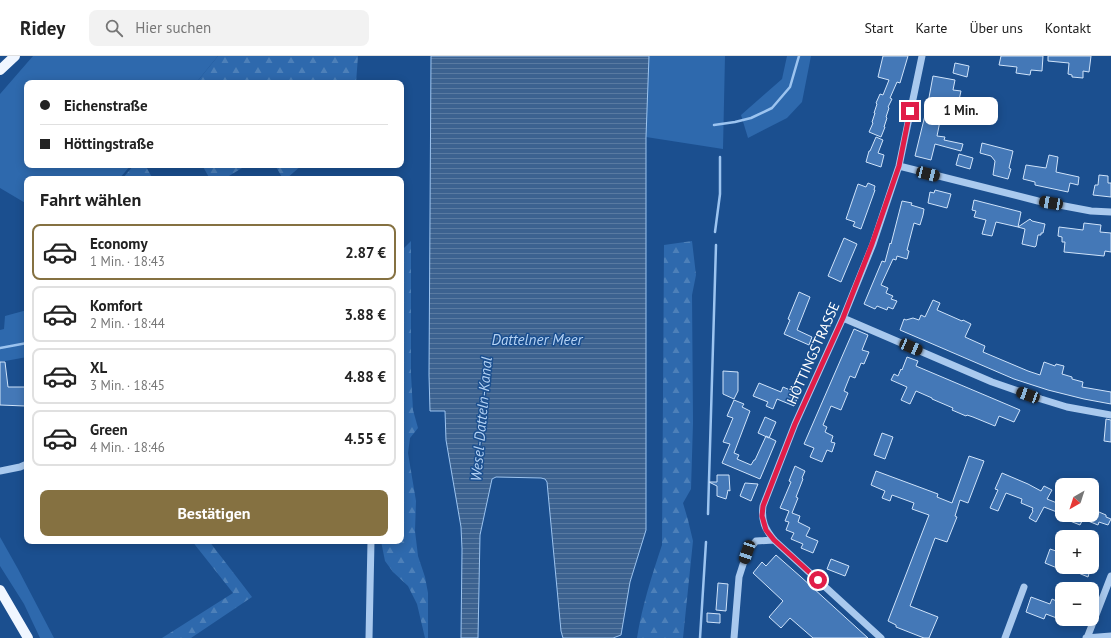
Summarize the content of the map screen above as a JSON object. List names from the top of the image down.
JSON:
{
  "streets": {
    "street": ["HÖTTINGSTRASSE"]
  },
  "water": ["Dattelner Meer", "Wesel-Datteln-Kanal"],
  "north": "bottom left",
  "page": {
    "header": "Ridey",
    "search": "Hier suchen",
    "nav": [
      "Start",
      "Karte",
      "Über uns",
      "Kontakt"
    ],
    "banner": ["Eichenstraße", "Höttingstraße"],
    "bubble": "1 Min.",
    "heading": "Fahrt wählen",
    "list": [
      {
        "name": "Economy",
        "note": "1 Min. · 18:43",
        "value": "2.87 €"
      },
      {
        "name": "Komfort",
        "note": "2 Min. · 18:44",
        "value": "3.88 €"
      },
      {
        "name": "XL",
        "note": "3 Min. · 18:45",
        "value": "4.88 €"
      },
      {
        "name": "Green",
        "note": "4 Min. · 18:46",
        "value": "4.55 €"
      }
    ],
    "map_buttons": ["+", "−"],
    "buttons": "Bestätigen"
  }
}
